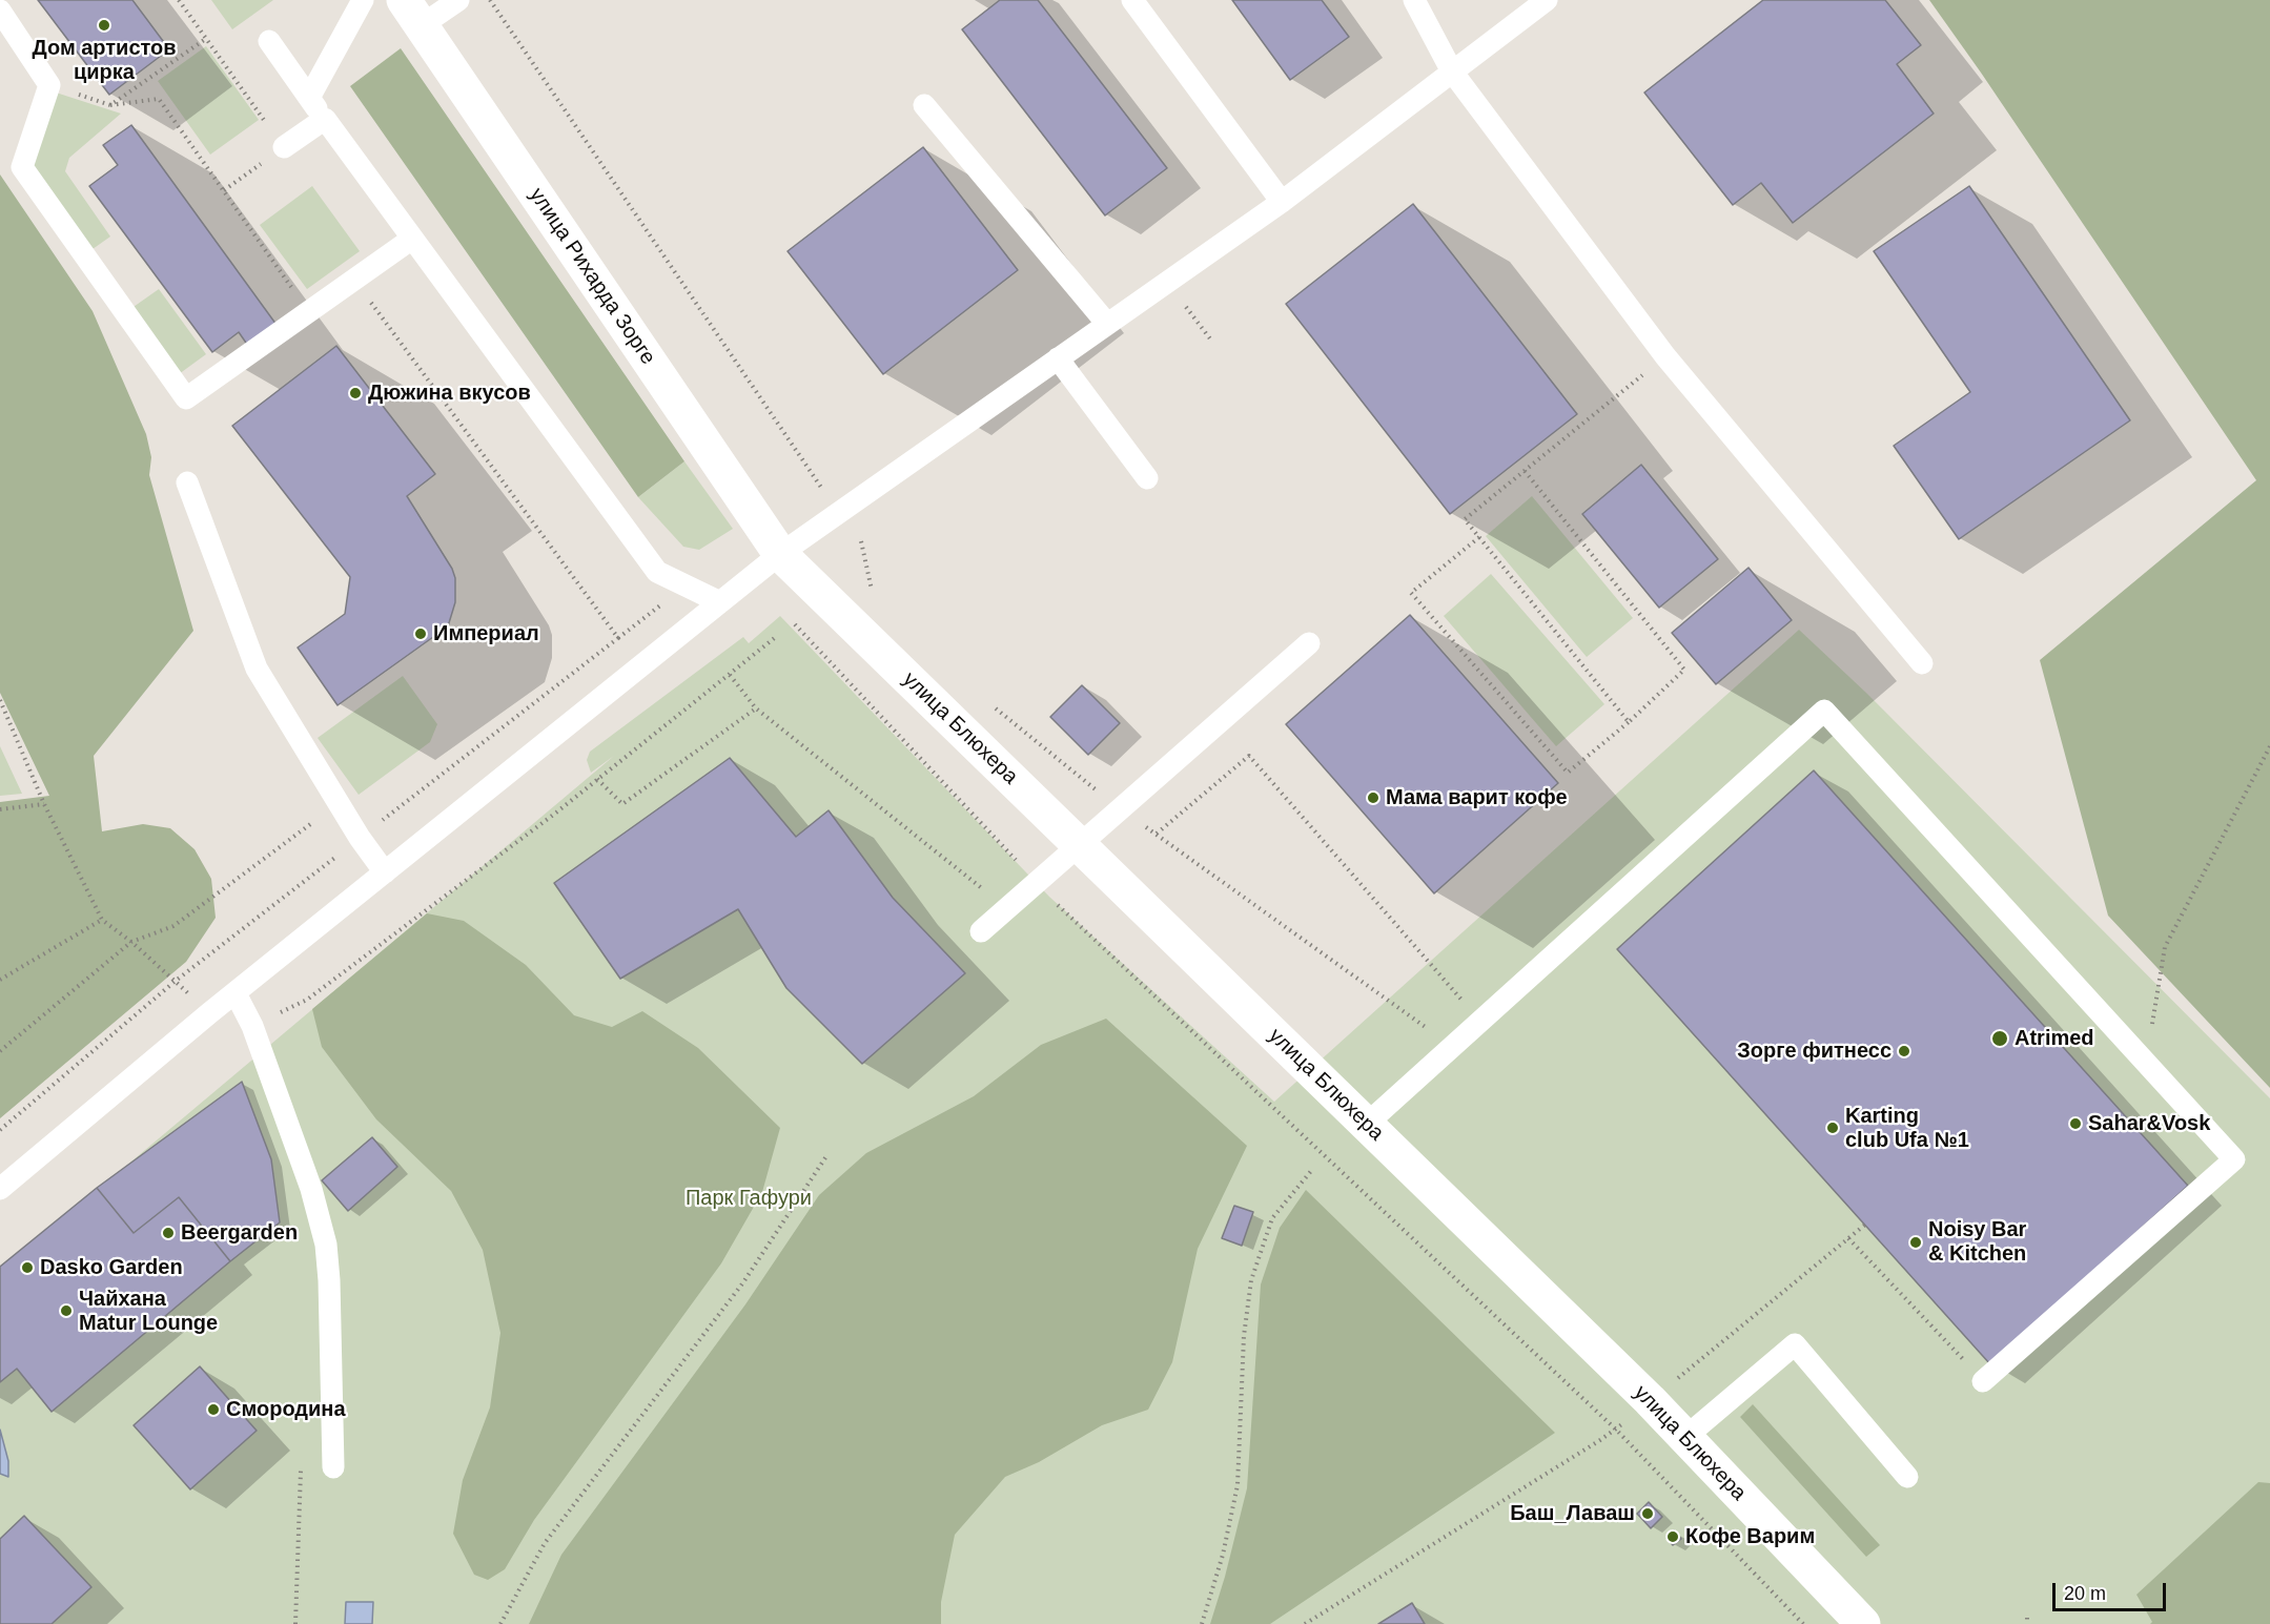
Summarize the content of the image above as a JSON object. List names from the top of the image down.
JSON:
{
  "streets": {
    "street": ["улица Рихарда Зорге", "улица Блюхера"]
  },
  "crossings": [
    ["улица Рихарда Зорге", "улица Блюхера"]
  ],
  "parks": ["Парк Гафури"],
  "places": [
    "Дом артистов цирка",
    "Дюжина вкусов",
    "Империал",
    "Мама варит кофе",
    "Atrimed",
    "Зорге фитнесс",
    "Sahar&Vosk",
    "Karting club Ufa №1",
    "Beergarden",
    "Noisy Bar & Kitchen",
    "Dasko Garden",
    "Чайхана Matur Lounge",
    "Смородина",
    "Баш_Лаваш",
    "Кофе Варим"
  ],
  "scale_bar": "20 m"
}
